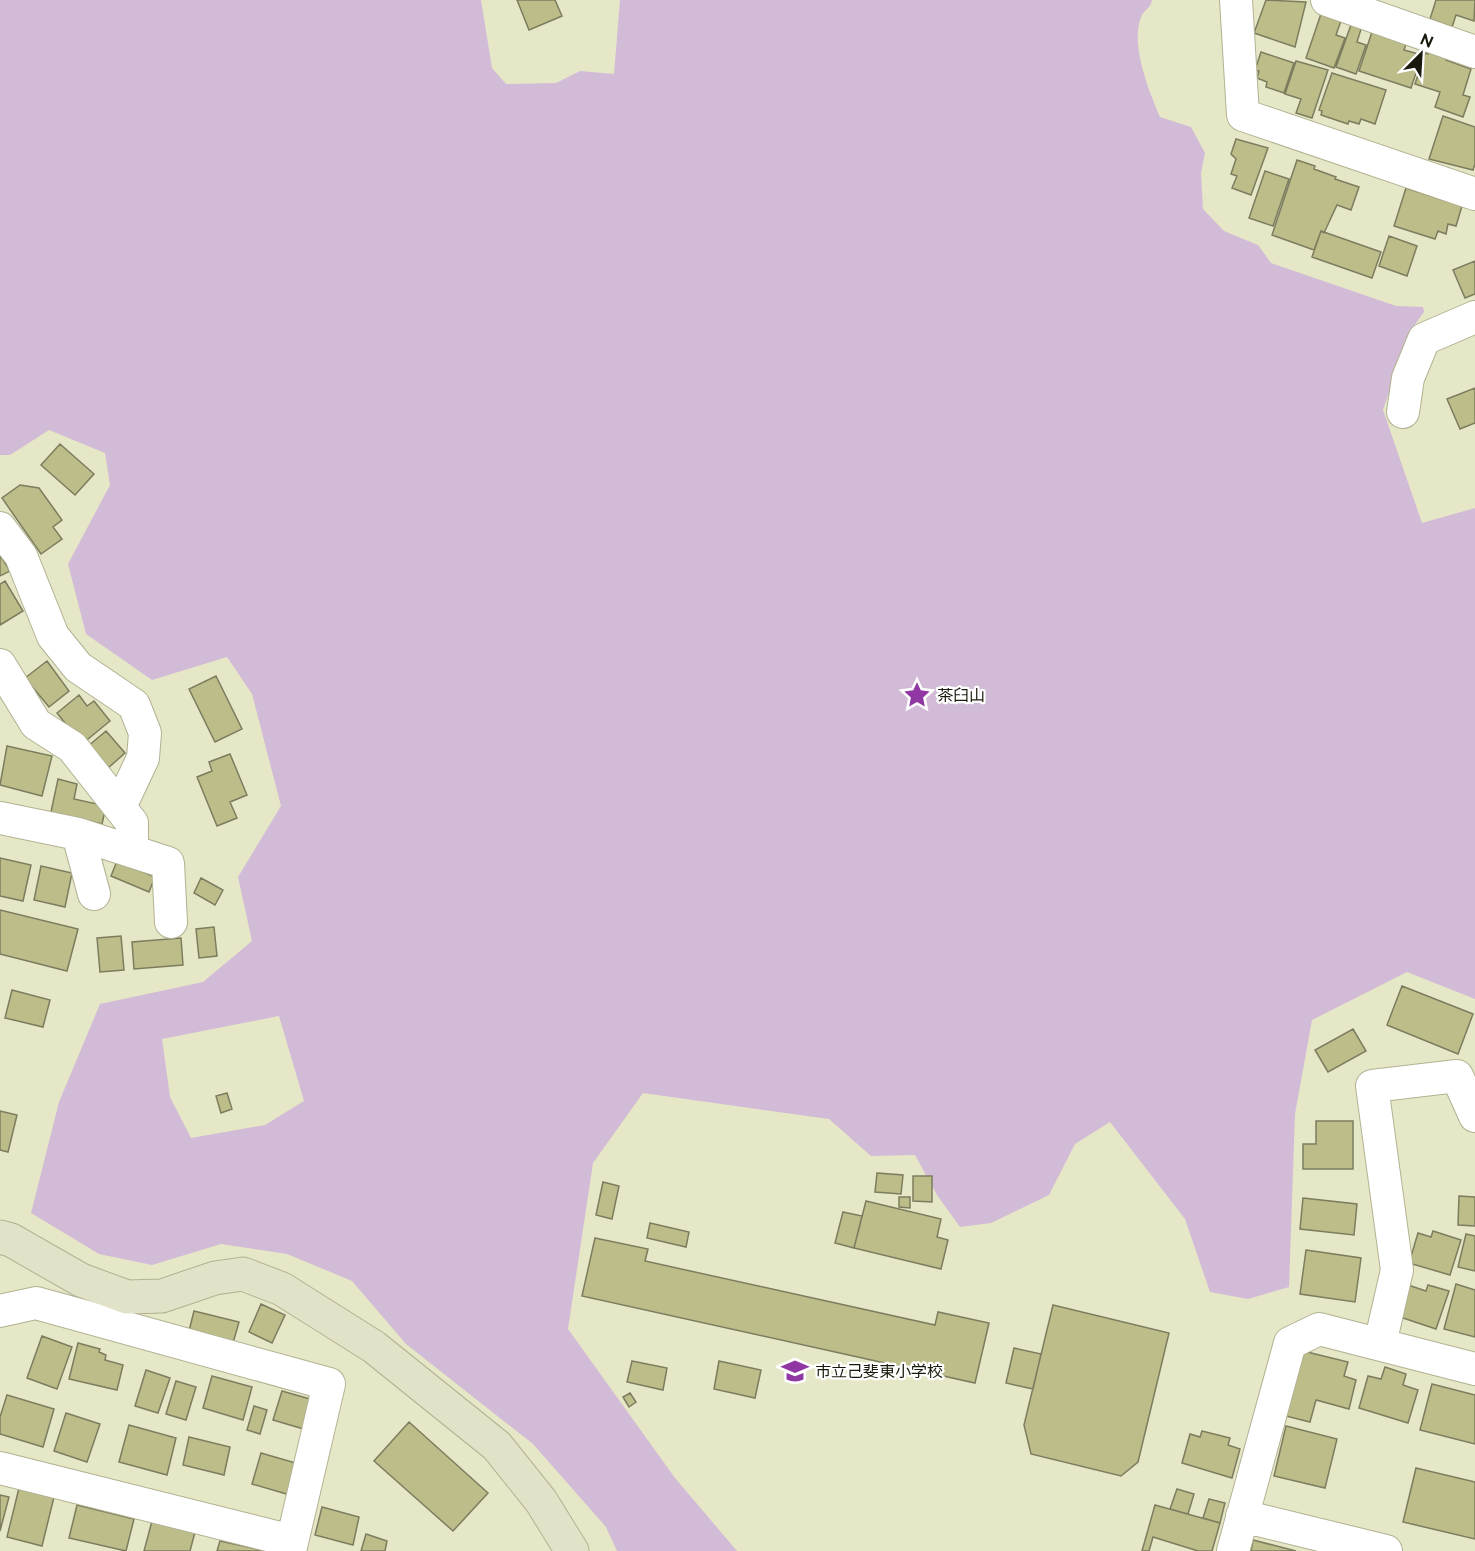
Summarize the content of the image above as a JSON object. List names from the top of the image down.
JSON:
{
  "places": {
    "place": ["茶臼山"],
    "school or university": ["市立己斐東小学校"]
  },
  "north": "top right"
}
